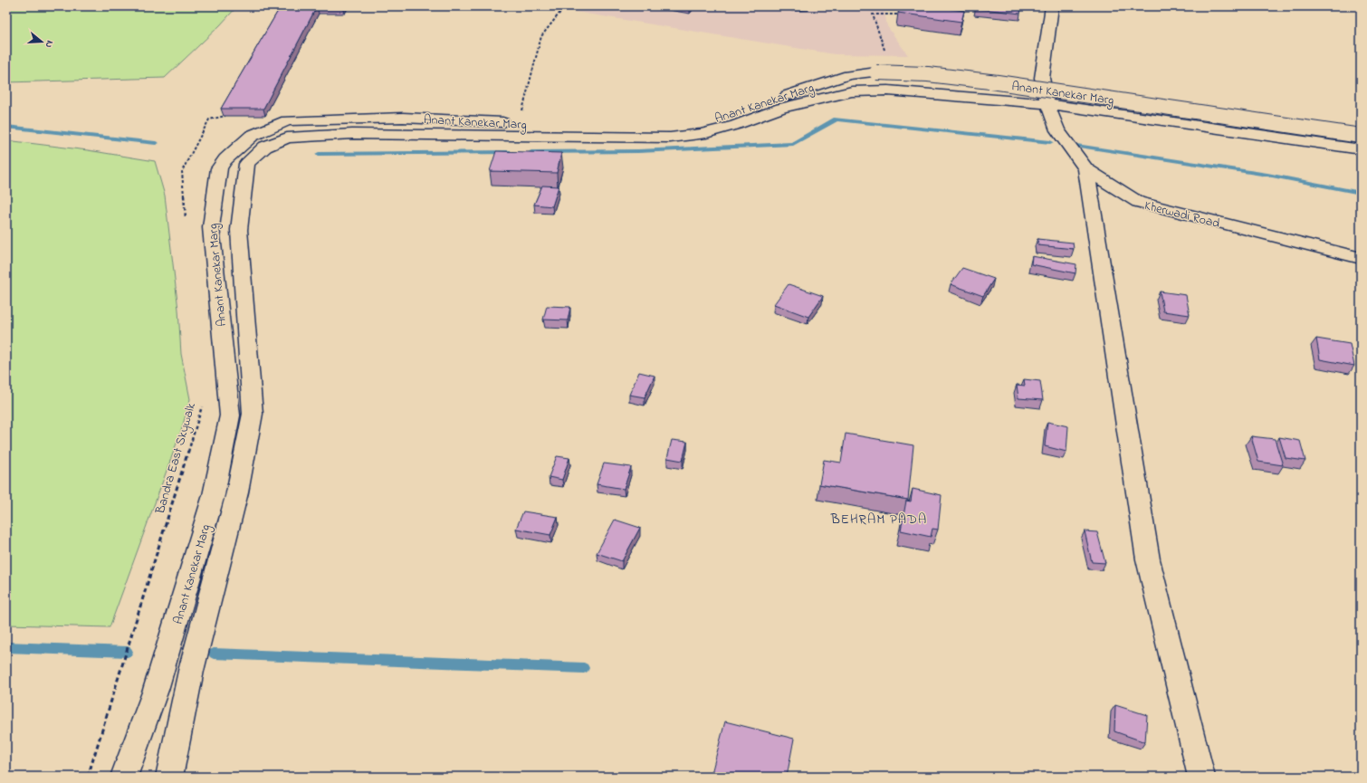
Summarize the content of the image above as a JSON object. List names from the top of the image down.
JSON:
{
  "streets": {
    "street": ["Anant Kanekar Marg", "Kherwadi Road"],
    "path": ["Bandra East Skywalk"]
  },
  "crossings": [
    ["Anant Kanekar Marg", "Kherwadi Road"]
  ],
  "districts": ["BEHRAM PADA"],
  "north": "right"
}
